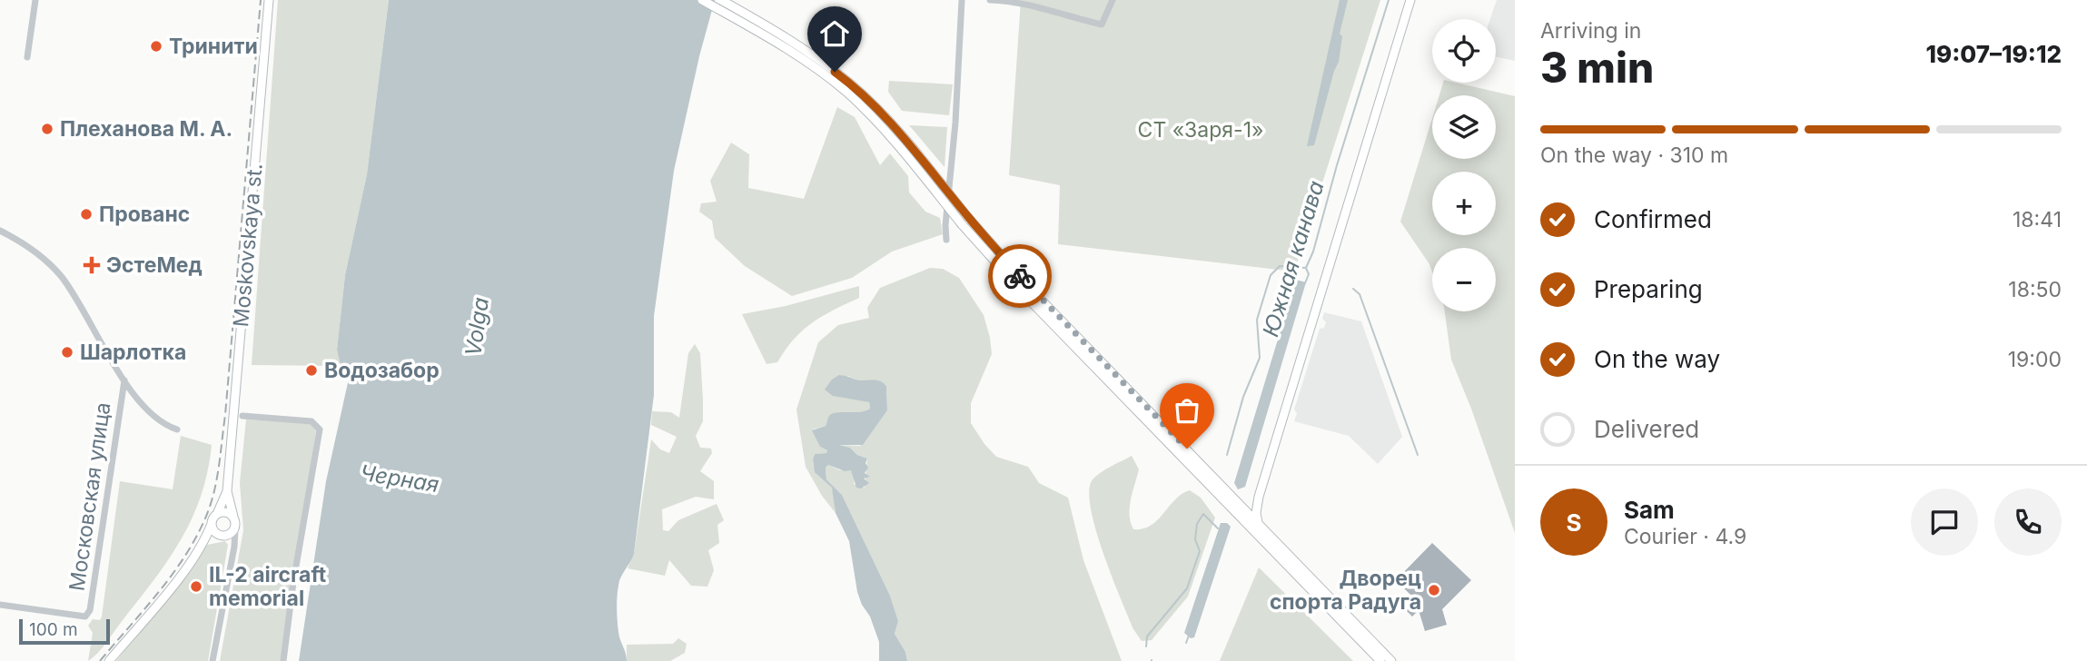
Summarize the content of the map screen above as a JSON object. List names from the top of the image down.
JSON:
{
  "streets": {
    "main road": ["Moskovskaya st."],
    "street": ["Московская улица"]
  },
  "water": ["Южная канава", "Volga", "Черная"],
  "parks": ["СТ «Заря-1»"],
  "places": {
    "other": [
      "Тринити",
      "Плеханова М. А.",
      "Прованс",
      "Шарлотка",
      "Водозабор",
      "IL-2 aircraft memorial",
      "Дворец спорта Радуга"
    ],
    "health": ["ЭстеМед"]
  },
  "scale_bar": "100 m",
  "page": {
    "heading": ["3 min", "Arriving in", "19:07–19:12"],
    "panel": ["Sam", "Courier · 4.9"],
    "map_buttons": ["+", "−"],
    "bar": "On the way · 310 m",
    "list": [
      ["Confirmed", "18:41"],
      ["Preparing", "18:50"],
      ["On the way", "19:00"],
      "Delivered"
    ],
    "round": "S",
    "scale": "100 m"
  }
}
